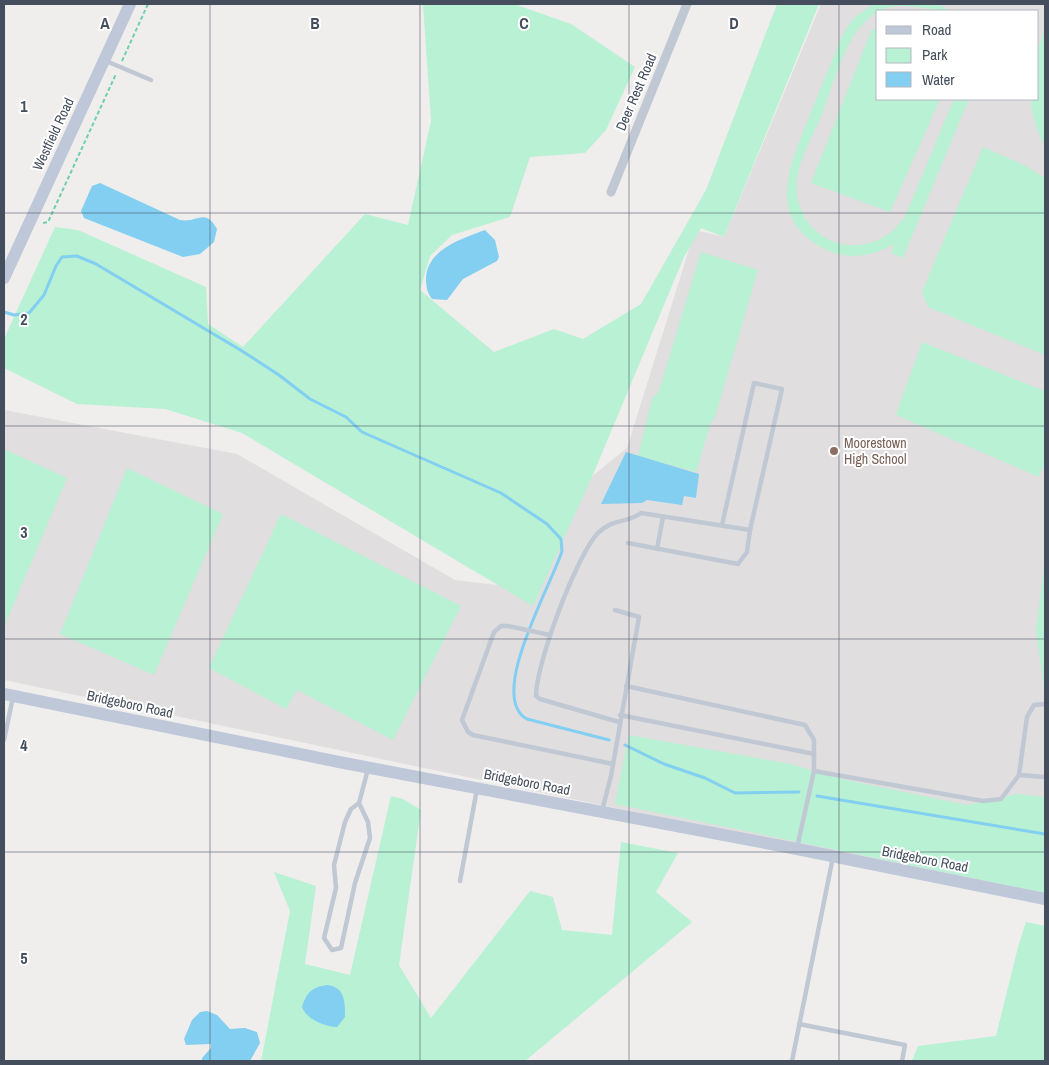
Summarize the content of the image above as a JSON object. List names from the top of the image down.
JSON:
{
  "streets": {
    "main road": ["Westfield Road", "Bridgeboro Road"],
    "street": ["Deer Rest Road"]
  },
  "places": ["Moorestown High School"],
  "legend": ["Road", "Park", "Water"],
  "grid": {
    "columns": [
      "A",
      "B",
      "C",
      "D"
    ],
    "rows": [
      "1",
      "2",
      "3",
      "4",
      "5"
    ]
  }
}
